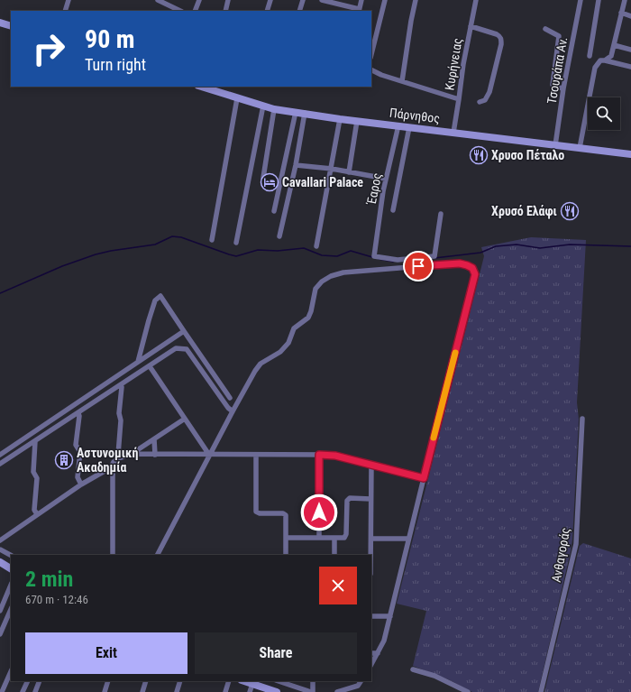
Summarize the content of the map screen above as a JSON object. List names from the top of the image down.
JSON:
{
  "streets": {
    "main road": ["Πάρνηθος"],
    "street": [
      "Κυρήνειας",
      "Τσουράπα Αν.",
      "Έαρος",
      "Ανθαγοράς"
    ]
  },
  "crossings": [
    ["Κυρήνειας", "Πάρνηθος"],
    ["Τσουράπα Αν.", "Πάρνηθος"],
    ["Πάρνηθος", "Έαρος"]
  ],
  "places": {
    "restaurant": ["Χρυσο Πέταλο", "Χρυσό Ελάφι"],
    "hotel": ["Cavallari Palace"],
    "building": ["Αστυνομική Ακαδημία"]
  },
  "page": {
    "turn": ["90 m", "Turn right"],
    "heading": ["2 min", "670 m · 12:46"],
    "buttons": ["Exit", "Share"]
  }
}
